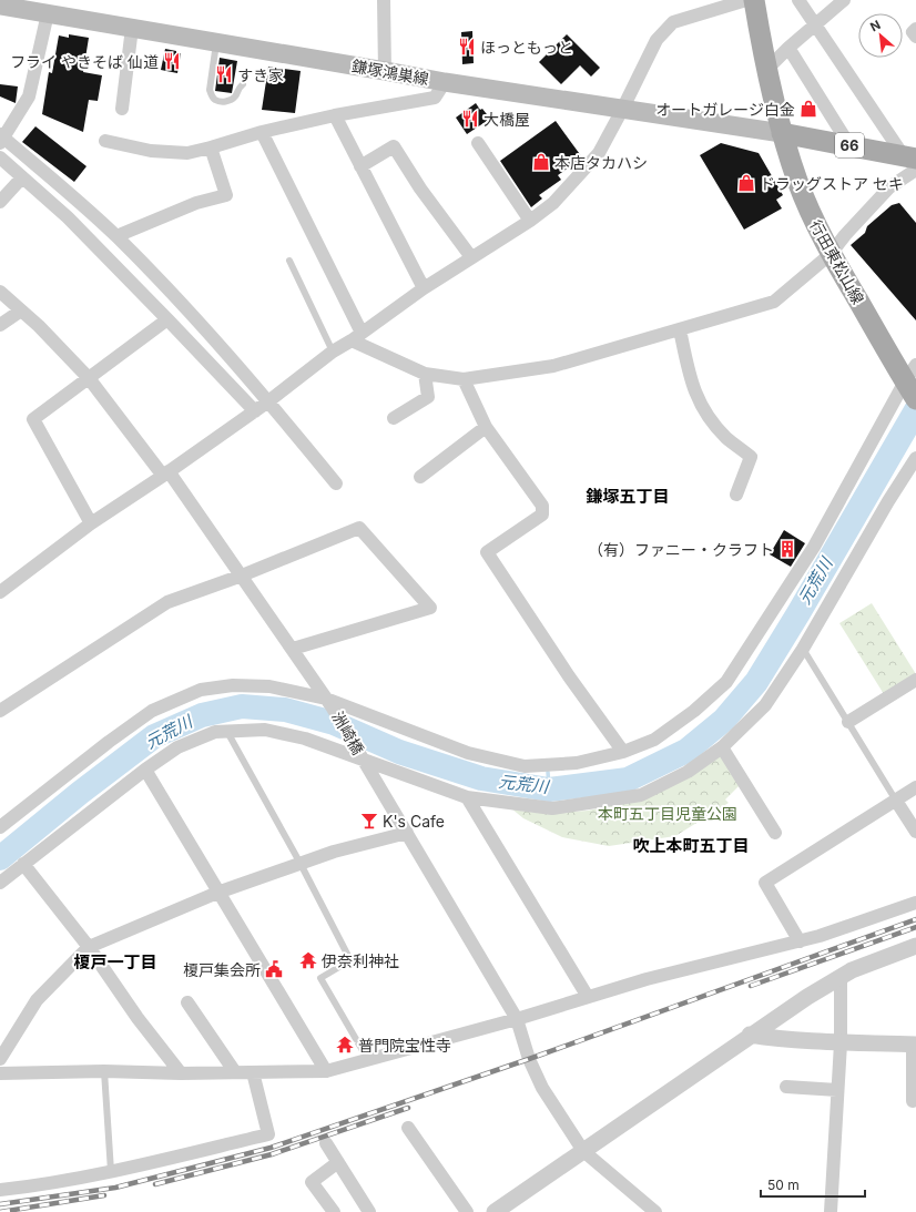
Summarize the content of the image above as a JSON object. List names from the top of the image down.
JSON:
{
  "streets": {
    "main road": ["鎌塚鴻巣線", "66", "行田東松山線"],
    "street": ["洲崎橋"]
  },
  "crossings": [
    ["鎌塚鴻巣線", "66"],
    ["鎌塚鴻巣線", "行田東松山線"],
    ["66", "行田東松山線"]
  ],
  "districts": ["鎌塚五丁目", "吹上本町五丁目", "榎戸一丁目"],
  "water": ["元荒川"],
  "parks": ["本町五丁目児童公園"],
  "places": {
    "restaurant": [
      "ほっともっと",
      "フライ やきそば 仙道",
      "すき家",
      "大橋屋"
    ],
    "shop": ["オートガレージ白金", "本店タカハシ", "ドラッグストア セキ"],
    "building": ["（有）ファニー・クラフト"],
    "bar": ["K's Cafe"],
    "temple": ["伊奈利神社", "普門院宝性寺"],
    "public building": ["榎戸集会所"]
  },
  "scale_bar": "50 m",
  "north": "top left"
}
